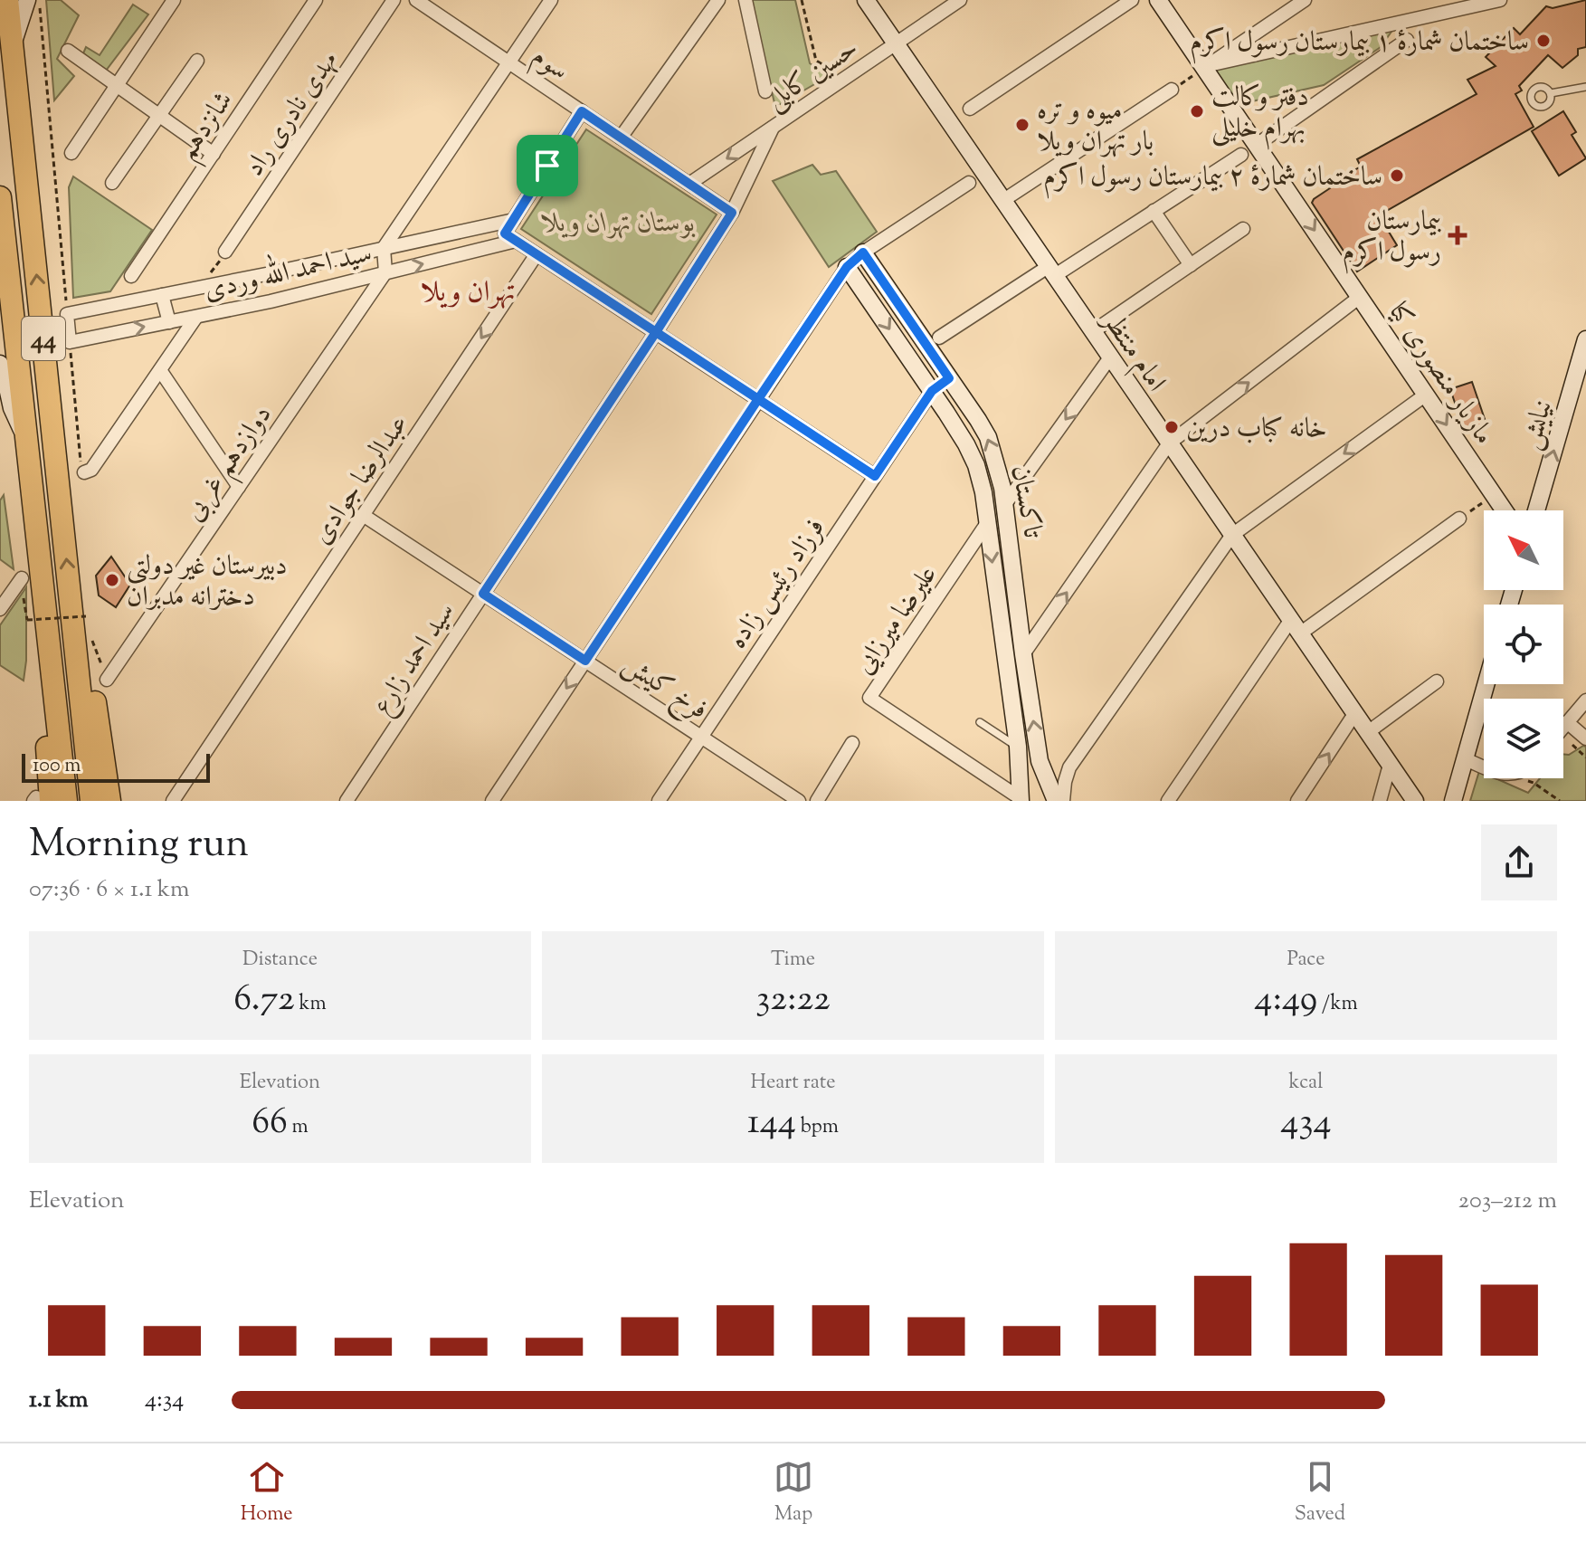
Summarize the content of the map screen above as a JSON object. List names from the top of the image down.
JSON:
{
  "streets": {
    "highway": ["44"],
    "street": [
      "سوم",
      "حسین کابلی",
      "مهدی نادری راد",
      "شانزدهم",
      "سید احمد الله وردی",
      "امام منتظر",
      "مازیار منصوری کیا",
      "نیایش",
      "دوازدهم غربی",
      "عبدالرضا جوادی",
      "تاکستان",
      "فرزاد رئیس زاده",
      "علیرضا میرزایی",
      "سید احمد زارع",
      "فرخ کیش"
    ]
  },
  "crossings": [
    ["سوم", "حسین کابلی"],
    ["سوم", "سید احمد زارع"],
    ["حسین کابلی", "امام منتظر"],
    ["حسین کابلی", "سید احمد زارع"],
    ["سید احمد الله وردی", "دوازدهم غربی"],
    ["عبدالرضا جوادی", "فرخ کیش"],
    ["تاکستان", "فرزاد رئیس زاده"],
    ["تاکستان", "علیرضا میرزایی"],
    ["فرزاد رئیس زاده", "فرخ کیش"],
    ["سید احمد زارع", "فرخ کیش"]
  ],
  "one_way": ["مازیار منصوری کیا", "نیایش", "عبدالرضا جوادی"],
  "districts": ["تهران ویلا"],
  "parks": ["بوستان تهران ویلا"],
  "places": {
    "other": [
      "ساختمان شمارهٔ ۱ بیمارستان رسول اکرم",
      "دفتر وکالت بهرام خلیلی",
      "میوه و تره بار تهران ویلا",
      "ساختمان شمارهٔ ۲ بیمارستان رسول اکرم",
      "خانه کباب درین",
      "دبیرستان غیر دولتی دخترانه مدبران"
    ],
    "health": ["بیمارستان رسول اکرم"]
  },
  "scale_bar": "100 m",
  "north": "top left",
  "page": {
    "scale": "100 m",
    "heading": ["Morning run", "07:36 · 6 × 1.1 km"],
    "stats": [
      ["Distance", "6.72 km"],
      ["Time", "32:22"],
      ["Pace", "4:49 /km"],
      ["Elevation", "66 m"],
      ["Heart rate", "144 bpm"],
      ["kcal", "434"]
    ],
    "chart": ["Elevation", "203–212 m"],
    "list": [
      {
        "name": "1.1 km",
        "note": "4:34"
      }
    ],
    "tabs": ["Home", "Map", "Saved"]
  }
}
